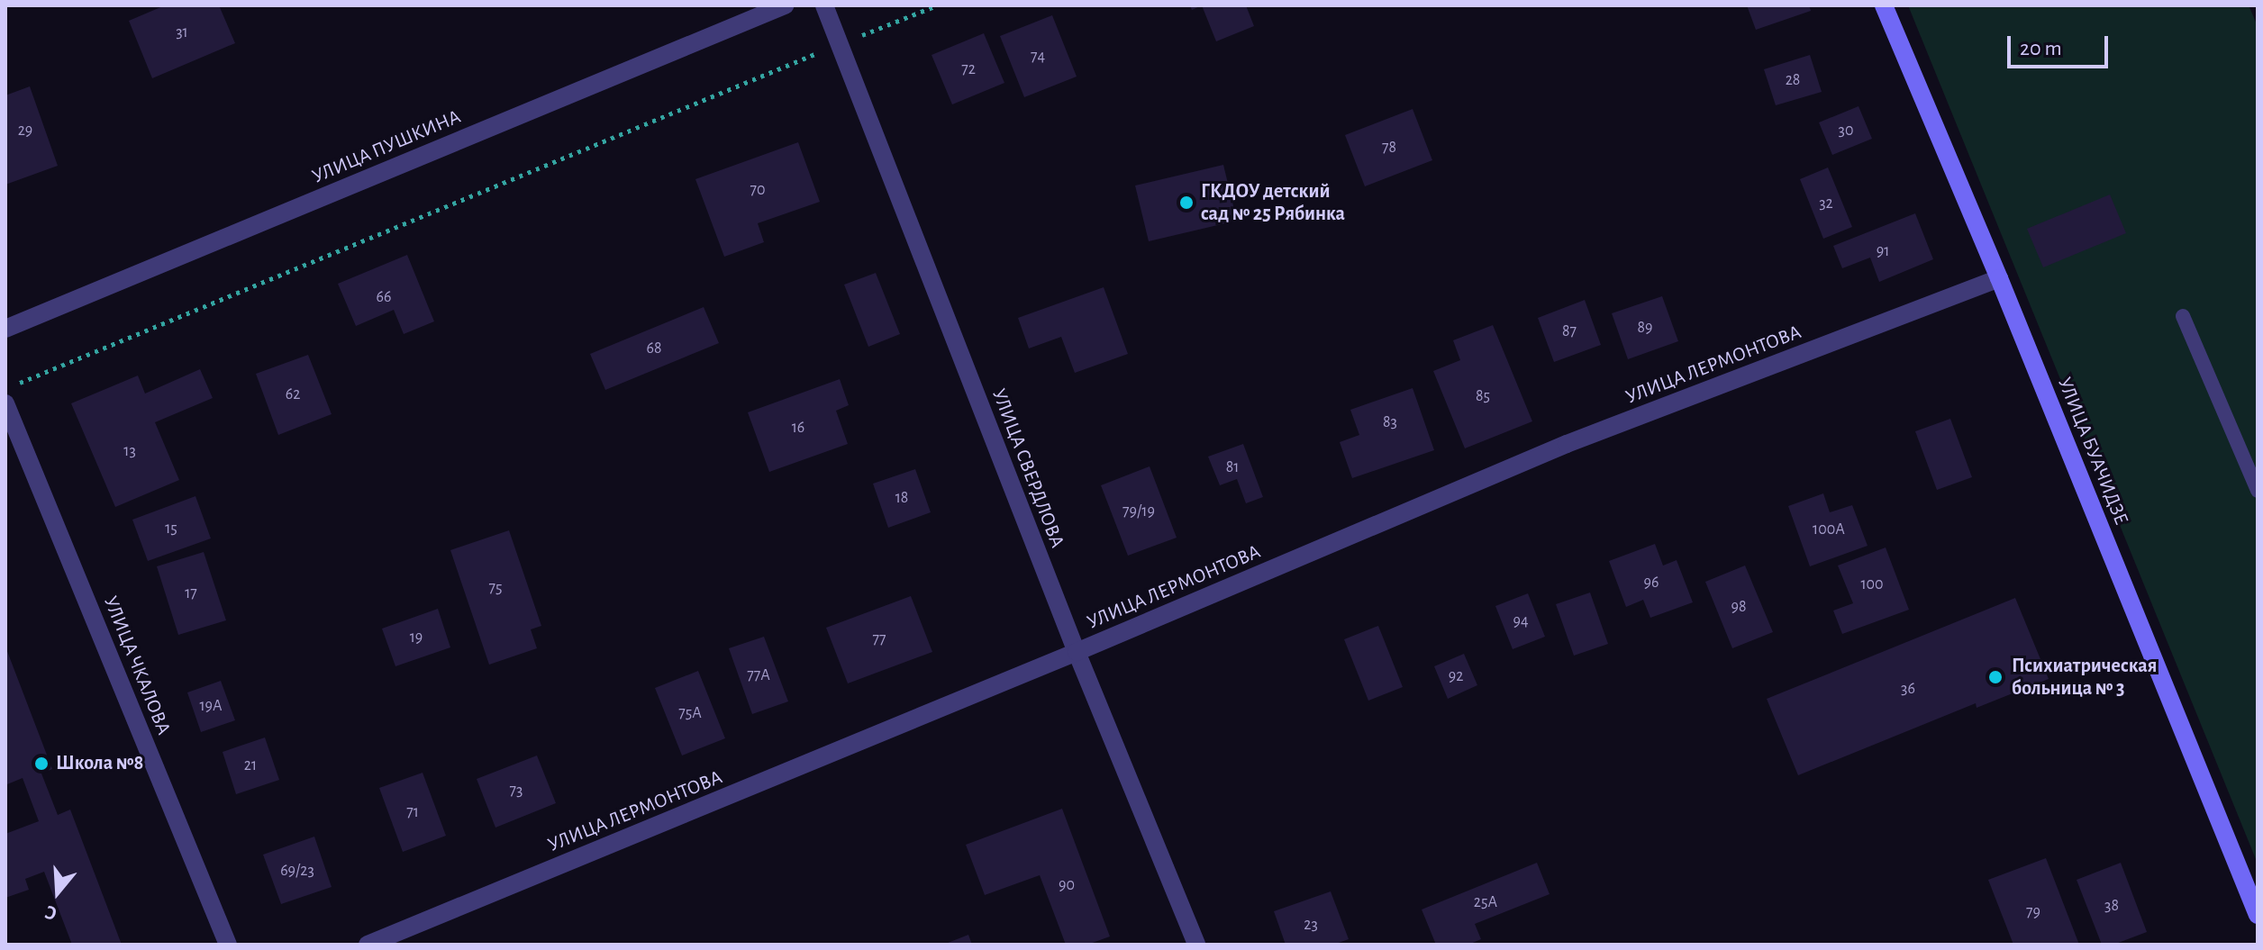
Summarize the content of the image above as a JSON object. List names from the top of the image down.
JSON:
{
  "streets": {
    "main road": ["УЛИЦА БУАЧИДЗЕ"],
    "street": [
      "УЛИЦА ПУШКИНА",
      "УЛИЦА ЛЕРМОНТОВА",
      "УЛИЦА СВЕРДЛОВА",
      "УЛИЦА ЧКАЛОВА"
    ]
  },
  "crossings": [
    ["УЛИЦА ЛЕРМОНТОВА", "УЛИЦА БУАЧИДЗЕ"],
    ["УЛИЦА ЛЕРМОНТОВА", "УЛИЦА СВЕРДЛОВА"]
  ],
  "places": ["ГКДОУ детский сад № 25 Рябинка", "Психиатрическая больница № 3", "Школа №8"],
  "house_numbers": [
    "31",
    "74",
    "72",
    "28",
    "29",
    "30",
    "78",
    "70",
    "32",
    "91",
    "66",
    "89",
    "87",
    "68",
    "62",
    "85",
    "83",
    "16",
    "13",
    "81",
    "18",
    "79/19",
    "15",
    "100А",
    "96",
    "100",
    "75",
    "17",
    "98",
    "94",
    "19",
    "77",
    "77А",
    "92",
    "36",
    "19А",
    "75А",
    "21",
    "73",
    "71",
    "69/23",
    "90",
    "25А",
    "38",
    "79",
    "23"
  ],
  "scale_bar": "20 m",
  "north": "bottom"
}
